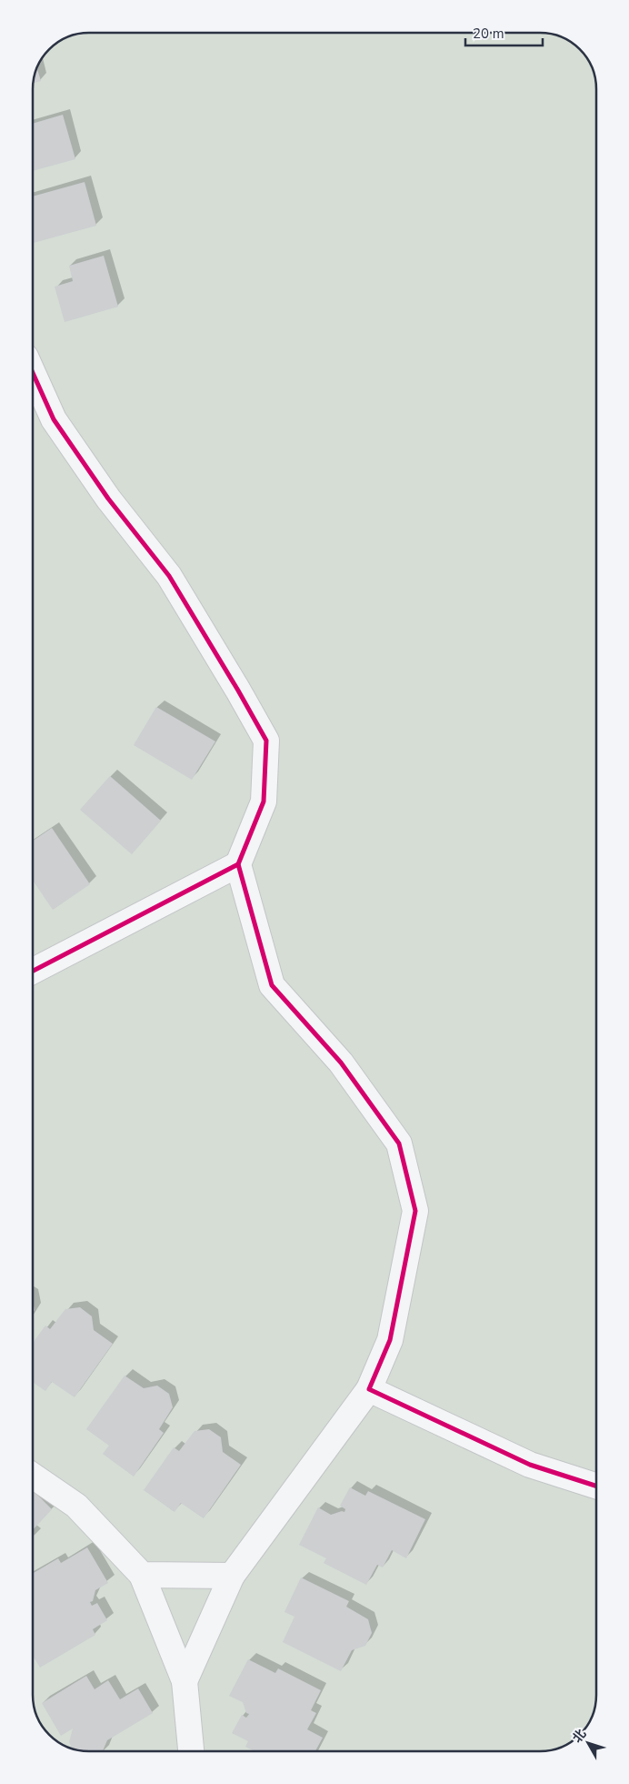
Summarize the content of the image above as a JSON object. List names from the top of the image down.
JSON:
{
  "scale_bar": "20 m",
  "north": "top left"
}
